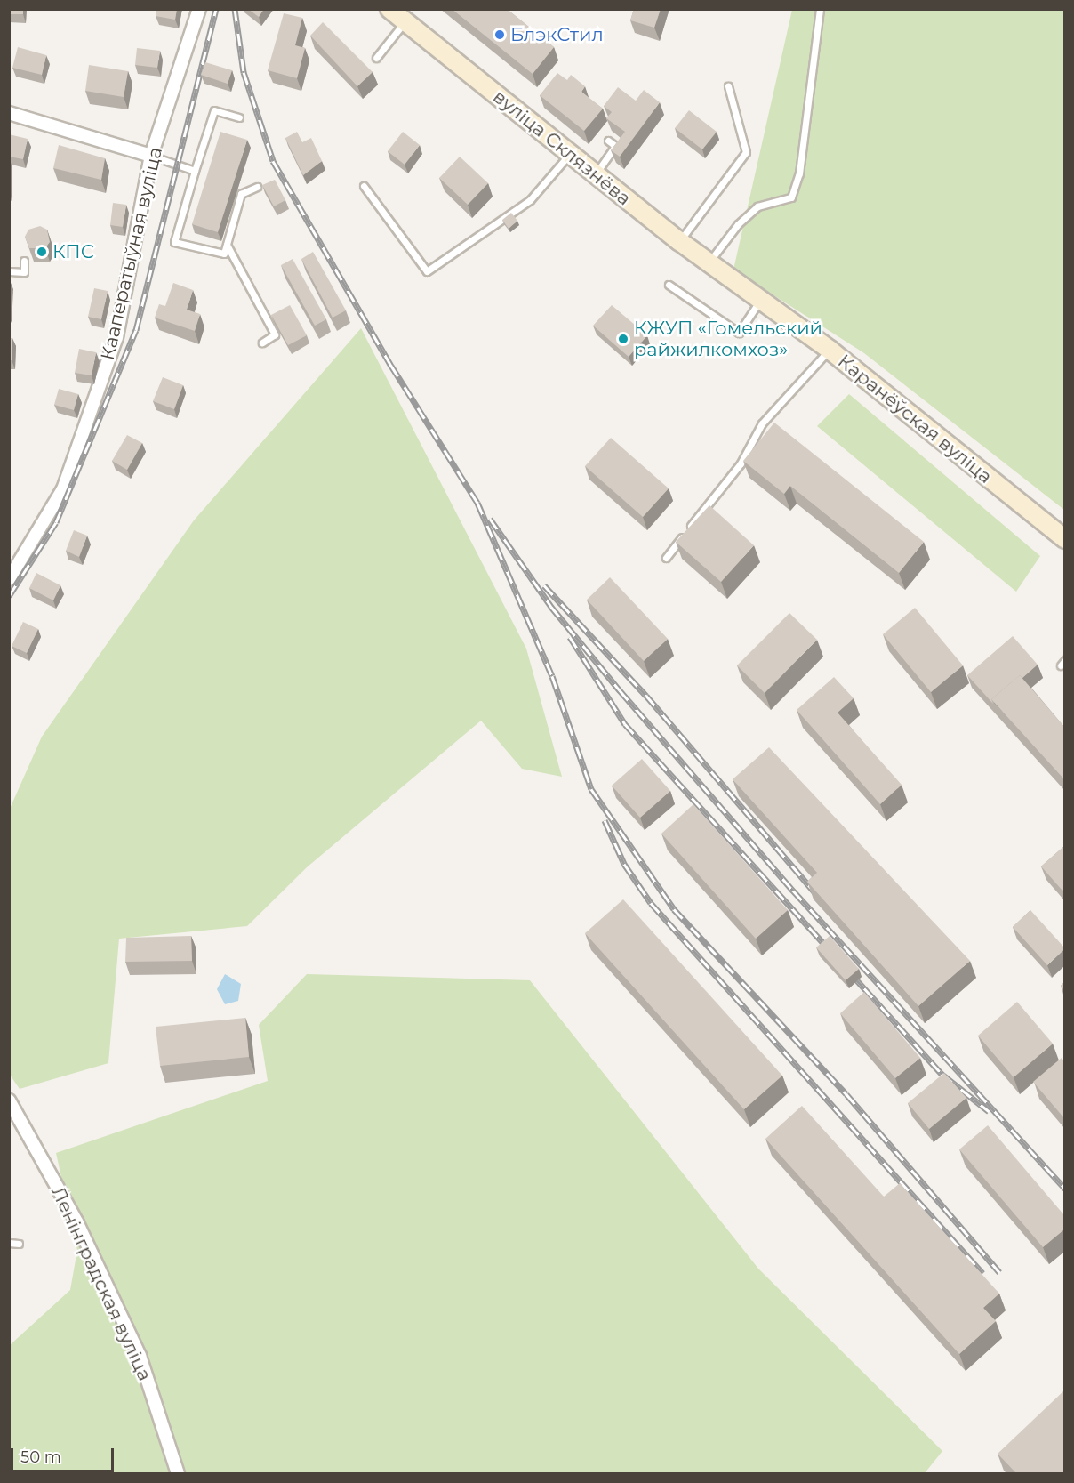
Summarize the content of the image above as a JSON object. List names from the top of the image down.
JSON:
{
  "streets": {
    "main road": ["вуліца Склязнёва", "Каранёўская вуліца"],
    "street": ["Кааператыўная вуліца", "Ленінградская вуліца"]
  },
  "crossings": [
    ["вуліца Склязнёва", "Каранёўская вуліца"]
  ],
  "places": ["БлэкСтил", "КПС", "КЖУП «Гомельский райжилкомхоз»"],
  "scale_bar": "50 m"
}
